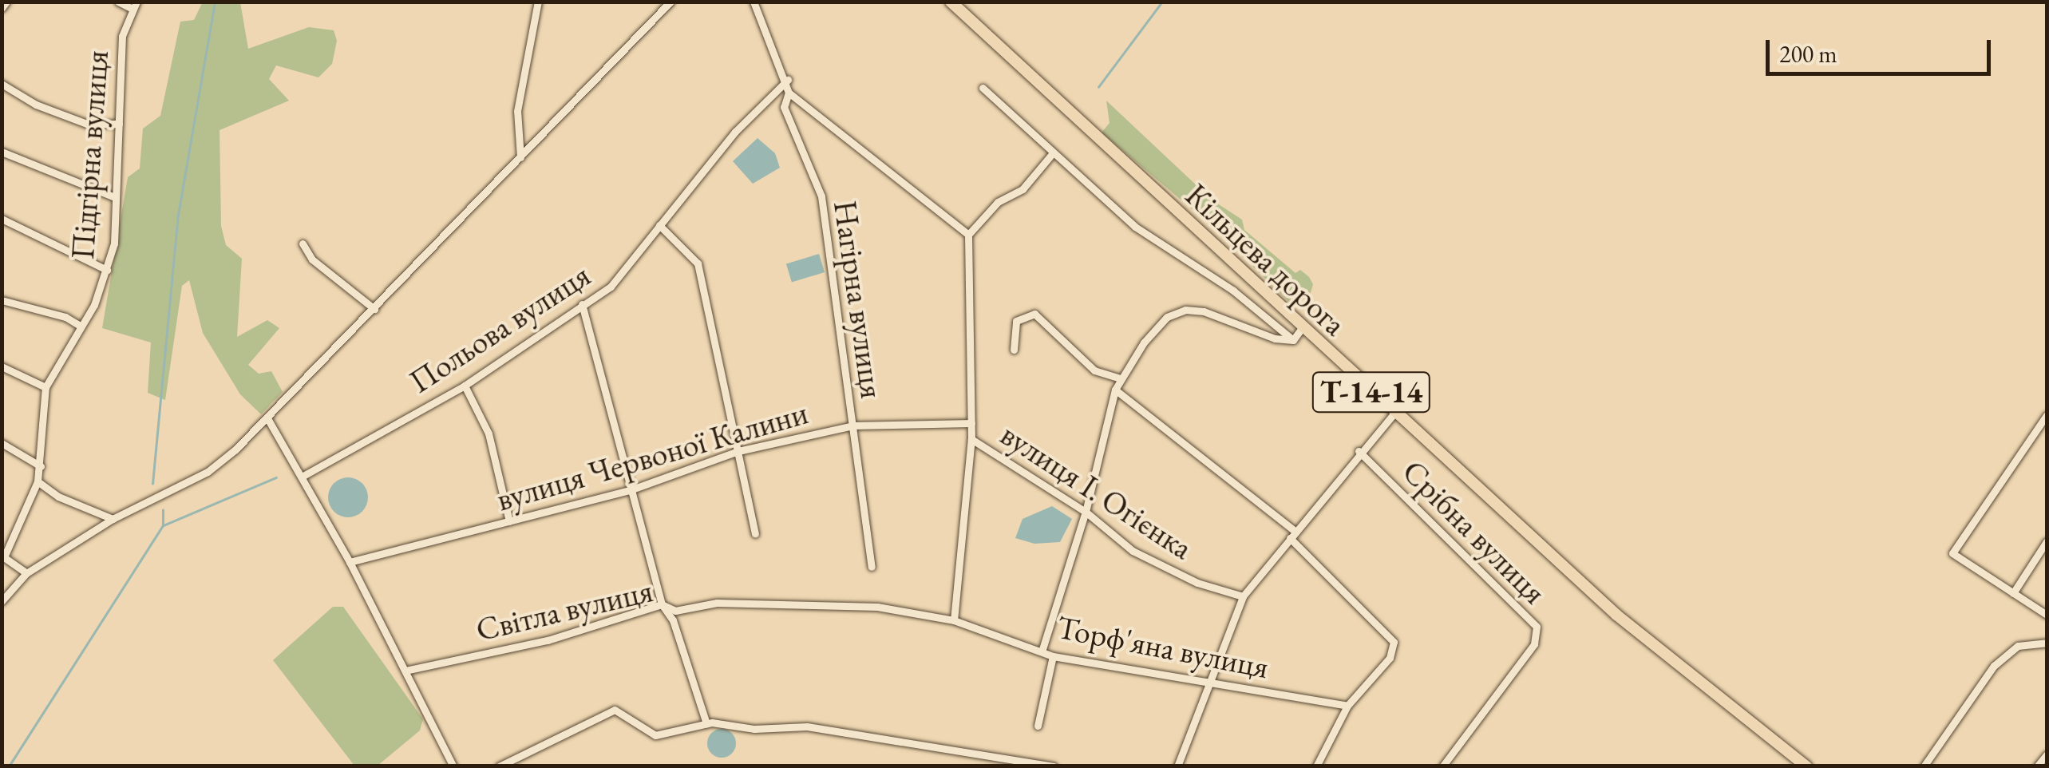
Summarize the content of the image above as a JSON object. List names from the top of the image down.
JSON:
{
  "streets": {
    "highway": ["Кільцева дорога", "Т-14-14"],
    "street": [
      "Підгірна вулиця",
      "Нагірна вулиця",
      "Польова вулиця",
      "вулиця Червоної Калини",
      "вулиця І. Огієнка",
      "Срібна вулиця",
      "Світла вулиця",
      "Торф'яна вулиця"
    ]
  },
  "crossings": [
    ["Нагірна вулиця", "Польова вулиця"],
    ["Нагірна вулиця", "вулиця Червоної Калини"],
    ["Світла вулиця", "Торф'яна вулиця"]
  ],
  "scale_bar": "200 m"
}
